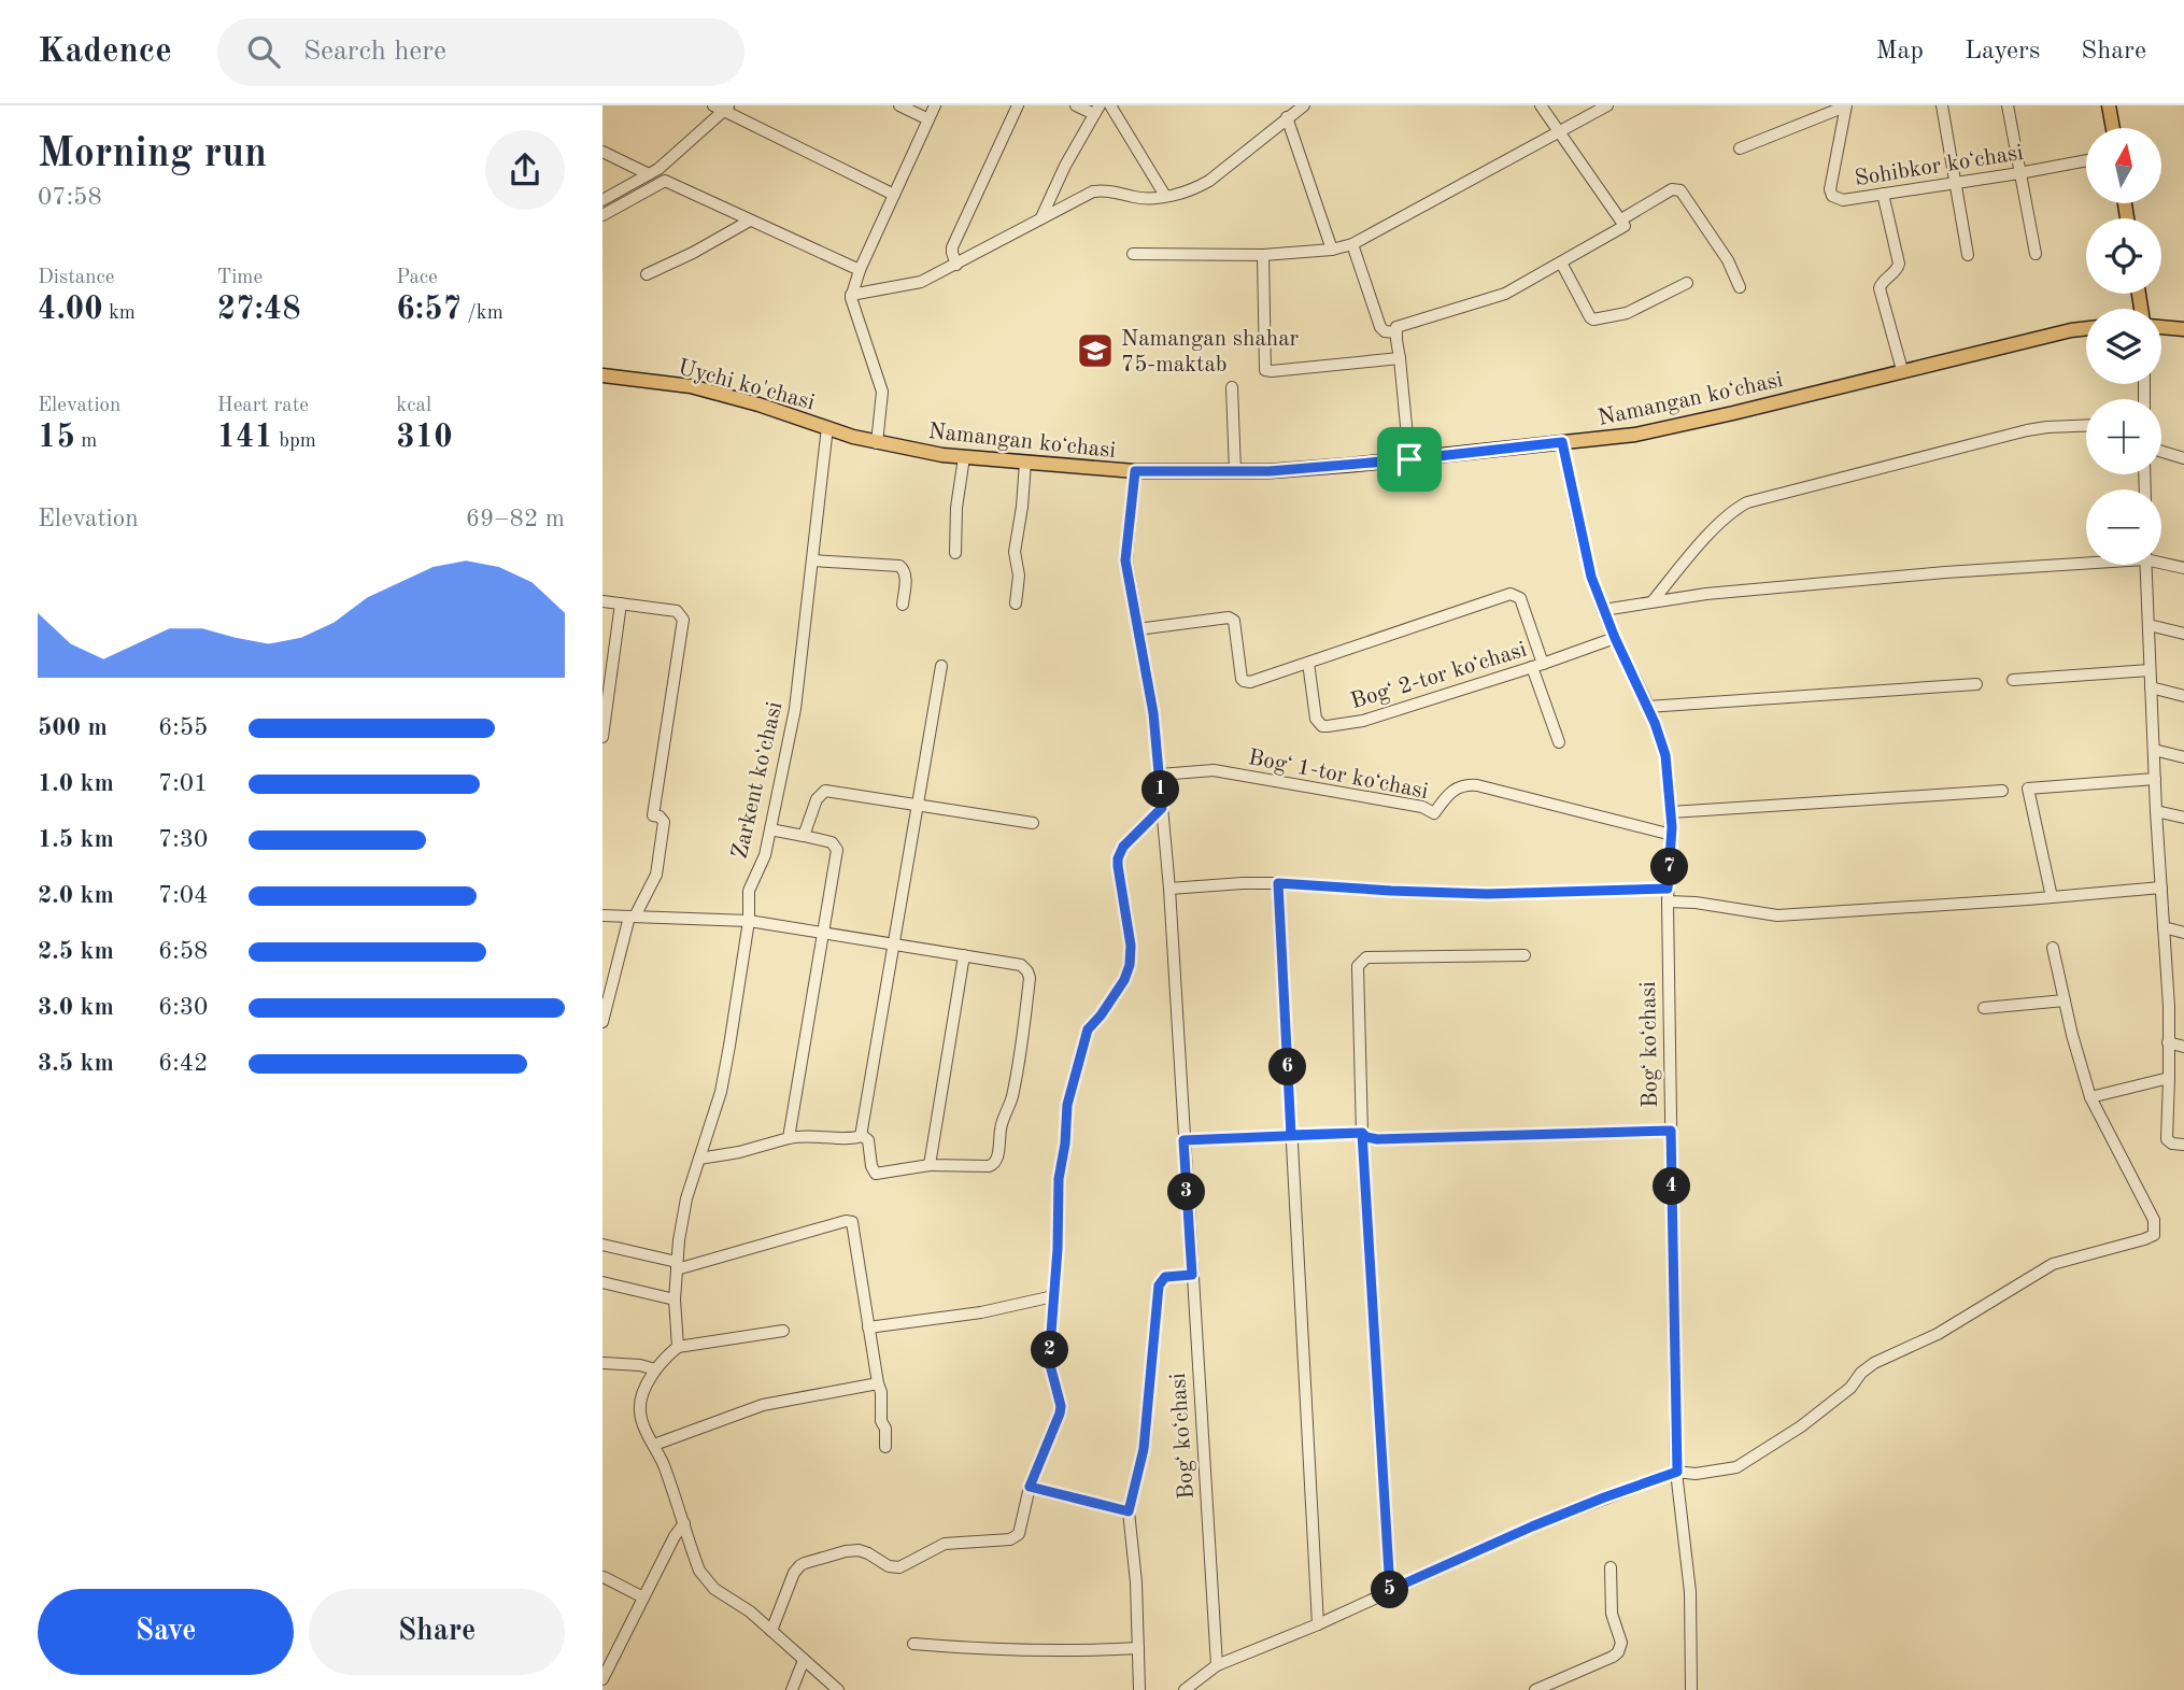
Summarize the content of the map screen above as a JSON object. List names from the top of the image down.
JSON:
{
  "streets": {
    "main road": ["Uychi ko'chasi", "Namangan koʻchasi"],
    "street": [
      "Sohibkor koʻchasi",
      "Bogʻ 2-tor koʻchasi",
      "Bogʻ 1-tor koʻchasi",
      "Zarkent koʻchasi",
      "Bogʻ koʻchasi"
    ]
  },
  "crossings": [
    ["Uychi ko'chasi", "Namangan koʻchasi"],
    ["Uychi ko'chasi", "Zarkent koʻchasi"],
    ["Namangan koʻchasi", "Bogʻ koʻchasi"],
    ["Bogʻ 2-tor koʻchasi", "Bogʻ koʻchasi"],
    ["Bogʻ 1-tor koʻchasi", "Bogʻ koʻchasi"]
  ],
  "places": {
    "school or university": ["Namangan shahar 75-maktab"]
  },
  "north": "top",
  "page": {
    "header": "Kadence",
    "search": "Search here",
    "nav": ["Map", "Layers", "Share"],
    "heading": ["Morning run", "07:58"],
    "map_buttons": ["+", "−"],
    "stats": [
      ["Distance", "4.00 km"],
      ["Time", "27:48"],
      ["Pace", "6:57 /km"],
      ["Elevation", "15 m"],
      ["Heart rate", "141 bpm"],
      ["kcal", "310"]
    ],
    "chart": ["Elevation", "69–82 m"],
    "list": [
      {
        "name": "500 m",
        "note": "6:55"
      },
      {
        "name": "1.0 km",
        "note": "7:01"
      },
      {
        "name": "1.5 km",
        "note": "7:30"
      },
      {
        "name": "2.0 km",
        "note": "7:04"
      },
      {
        "name": "2.5 km",
        "note": "6:58"
      },
      {
        "name": "3.0 km",
        "note": "6:30"
      },
      {
        "name": "3.5 km",
        "note": "6:42"
      }
    ],
    "pins": [
      "1",
      "7",
      "6",
      "4",
      "3",
      "2",
      "5"
    ],
    "buttons": ["Save", "Share"]
  }
}
